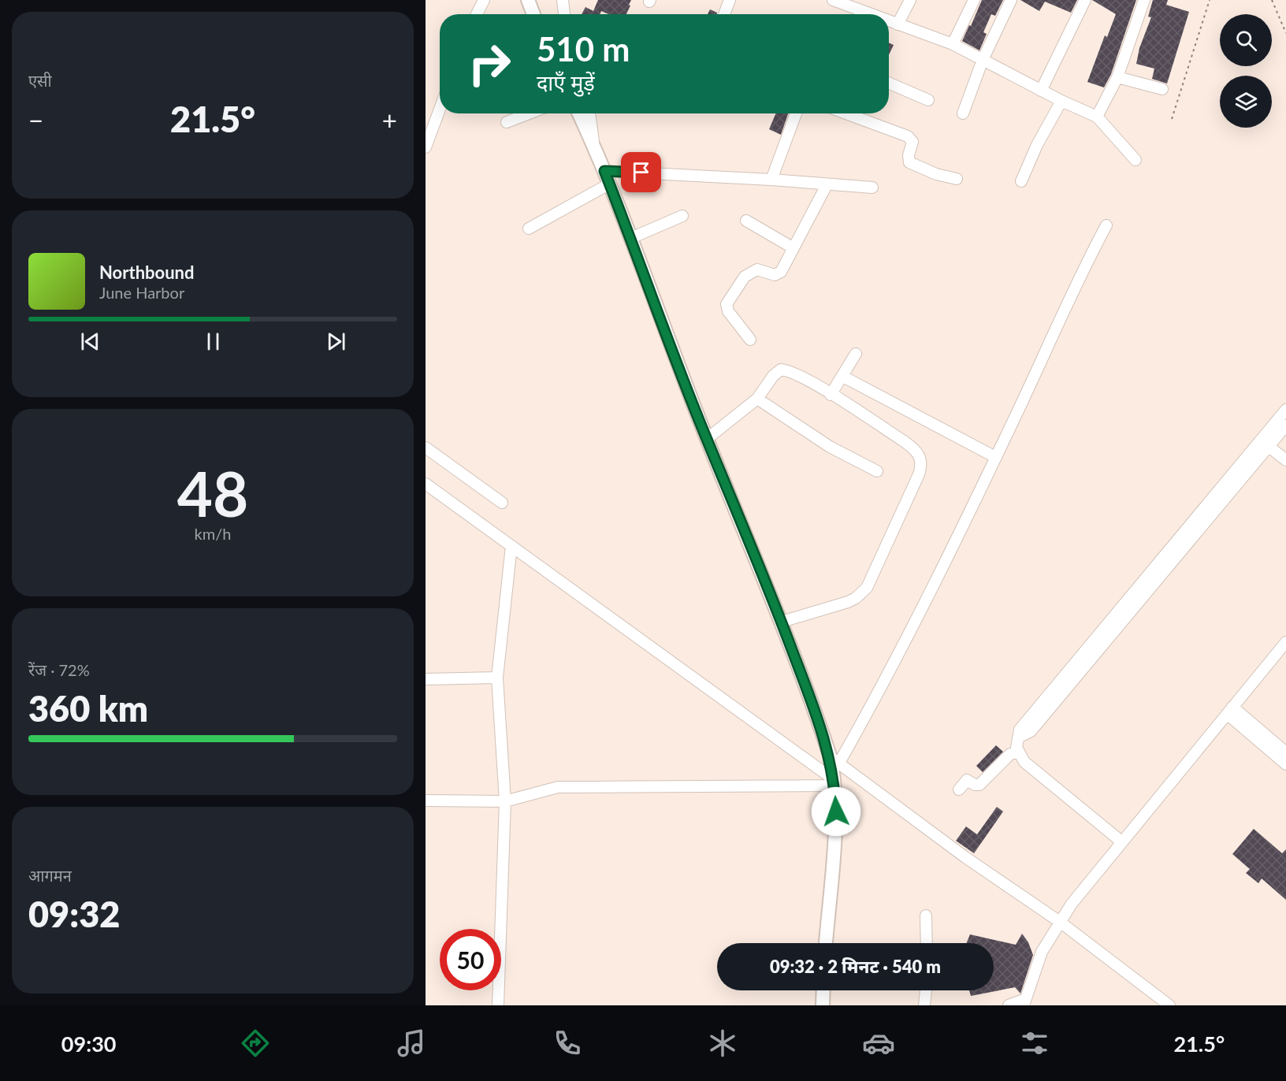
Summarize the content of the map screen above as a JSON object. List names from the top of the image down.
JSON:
{
  "page": {
    "tile": [
      "एसी",
      ["48", "km/h"],
      ["रेंज · 72%", "360 km"],
      ["आगमन", "09:32"]
    ],
    "turn": ["510 m", "दाएँ मुड़ें"],
    "heat": ["−", "21.5°", "+"],
    "song": ["Northbound", "June Harbor"],
    "limit": "50",
    "trip": "09:32 · 2 मिनट · 540 m",
    "tabs": ["09:30", "21.5°"]
  }
}
